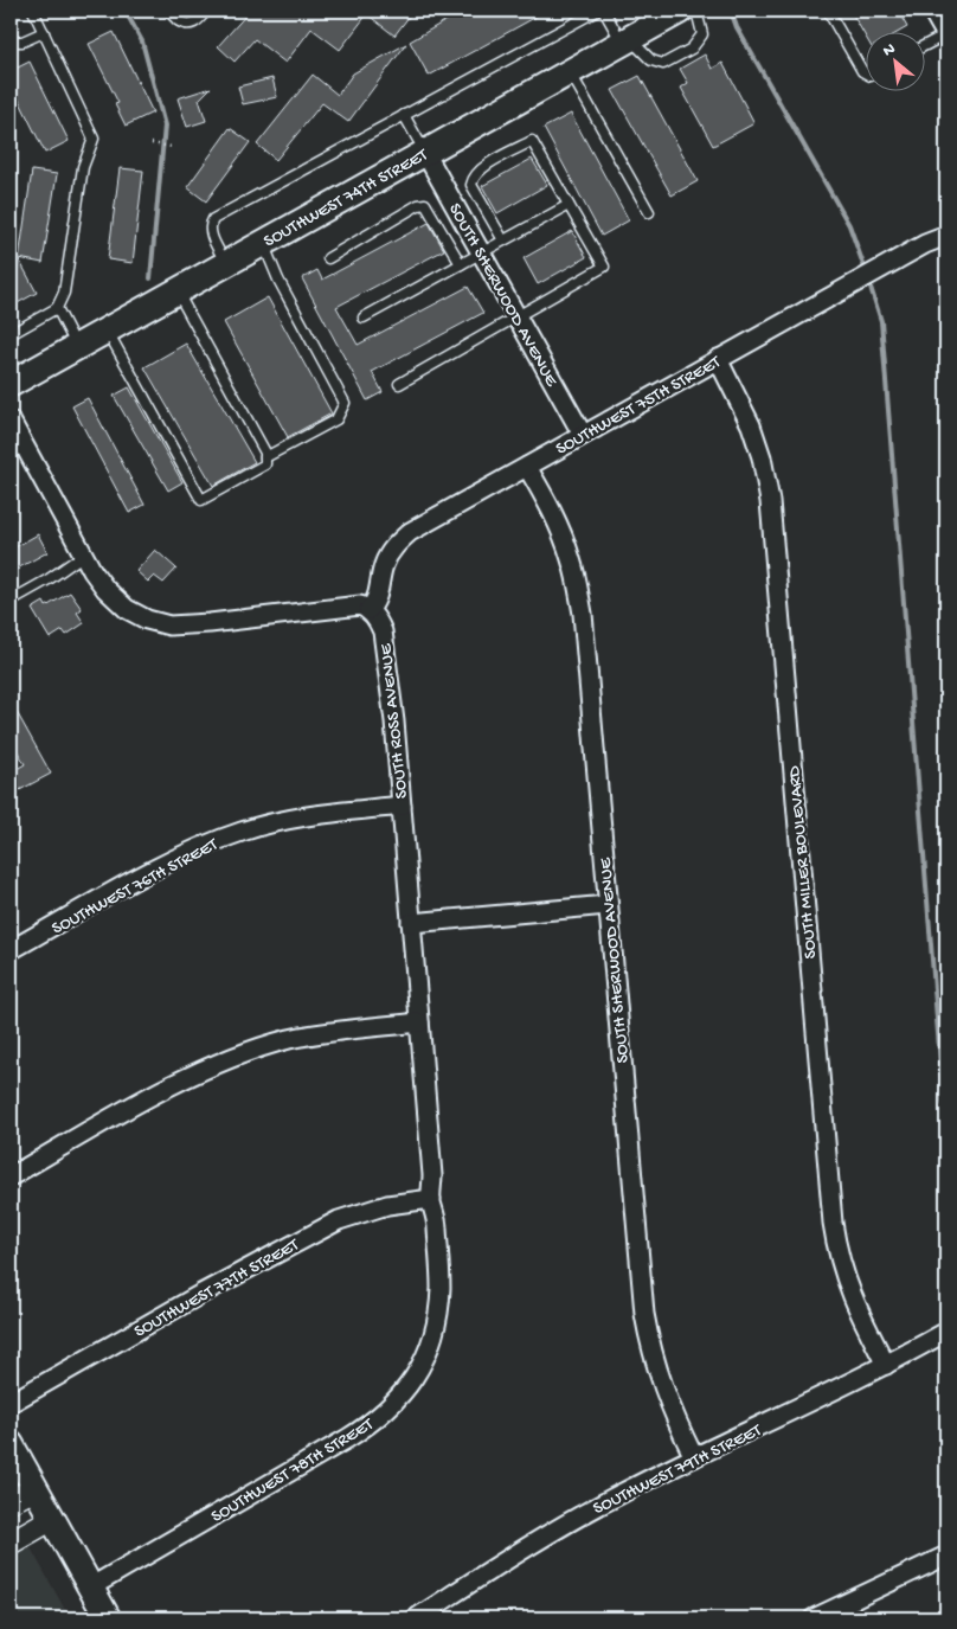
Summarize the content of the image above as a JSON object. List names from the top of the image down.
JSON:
{
  "streets": {
    "main road": ["SOUTHWEST 74TH STREET"],
    "street": [
      "SOUTH SHERWOOD AVENUE",
      "SOUTHWEST 75TH STREET",
      "SOUTH ROSS AVENUE",
      "SOUTH MILLER BOULEVARD",
      "SOUTHWEST 76TH STREET",
      "SOUTHWEST 77TH STREET",
      "SOUTHWEST 79TH STREET",
      "SOUTHWEST 78TH STREET"
    ]
  },
  "crossings": [
    ["SOUTHWEST 74TH STREET", "SOUTH SHERWOOD AVENUE"],
    ["SOUTH SHERWOOD AVENUE", "SOUTHWEST 75TH STREET"],
    ["SOUTH SHERWOOD AVENUE", "SOUTHWEST 79TH STREET"],
    ["SOUTHWEST 75TH STREET", "SOUTH ROSS AVENUE"],
    ["SOUTHWEST 75TH STREET", "SOUTH MILLER BOULEVARD"],
    ["SOUTH ROSS AVENUE", "SOUTHWEST 76TH STREET"],
    ["SOUTH ROSS AVENUE", "SOUTHWEST 77TH STREET"],
    ["SOUTH ROSS AVENUE", "SOUTHWEST 78TH STREET"],
    ["SOUTH MILLER BOULEVARD", "SOUTHWEST 79TH STREET"],
    ["SOUTHWEST 77TH STREET", "SOUTHWEST 78TH STREET"]
  ],
  "north": "top left"
}
